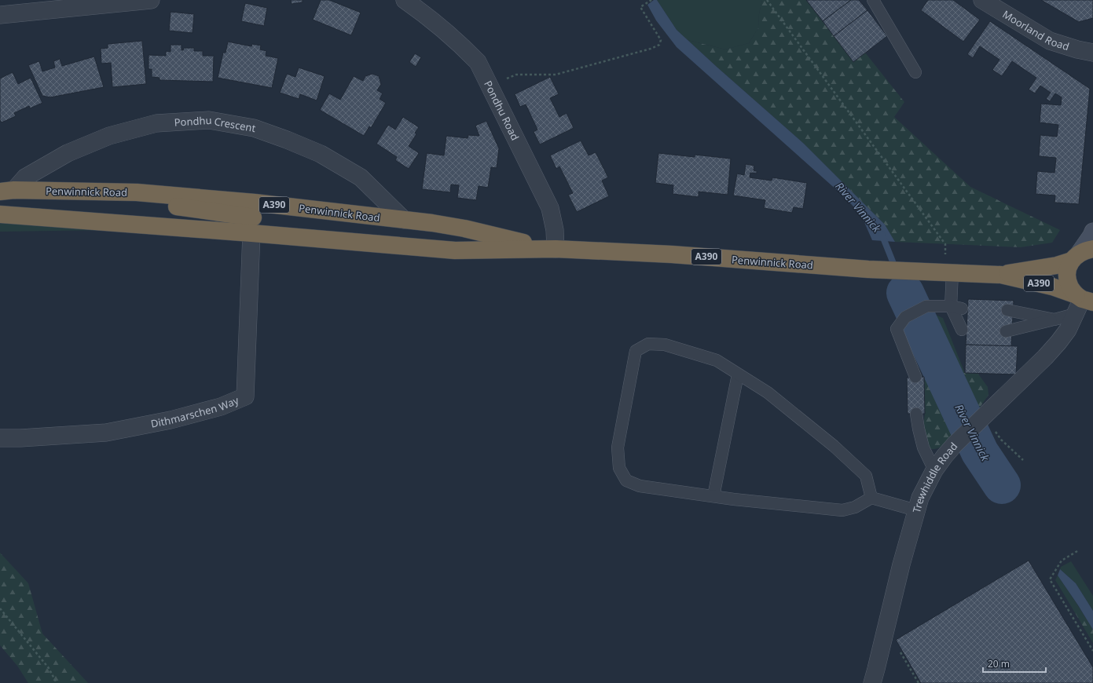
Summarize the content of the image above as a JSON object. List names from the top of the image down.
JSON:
{
  "streets": {
    "highway": ["Penwinnick Road", "A390"],
    "street": [
      "Moorland Road",
      "Pondhu Road",
      "Pondhu Crescent",
      "Dithmarschen Way",
      "Trewhiddle Road"
    ]
  },
  "crossings": [
    ["Pondhu Road", "Penwinnick Road"],
    ["Pondhu Crescent", "Penwinnick Road"],
    ["Penwinnick Road", "A390"],
    ["Penwinnick Road", "Dithmarschen Way"],
    ["A390", "Trewhiddle Road"]
  ],
  "water": ["River Vinnick"],
  "scale_bar": "20 m"
}
